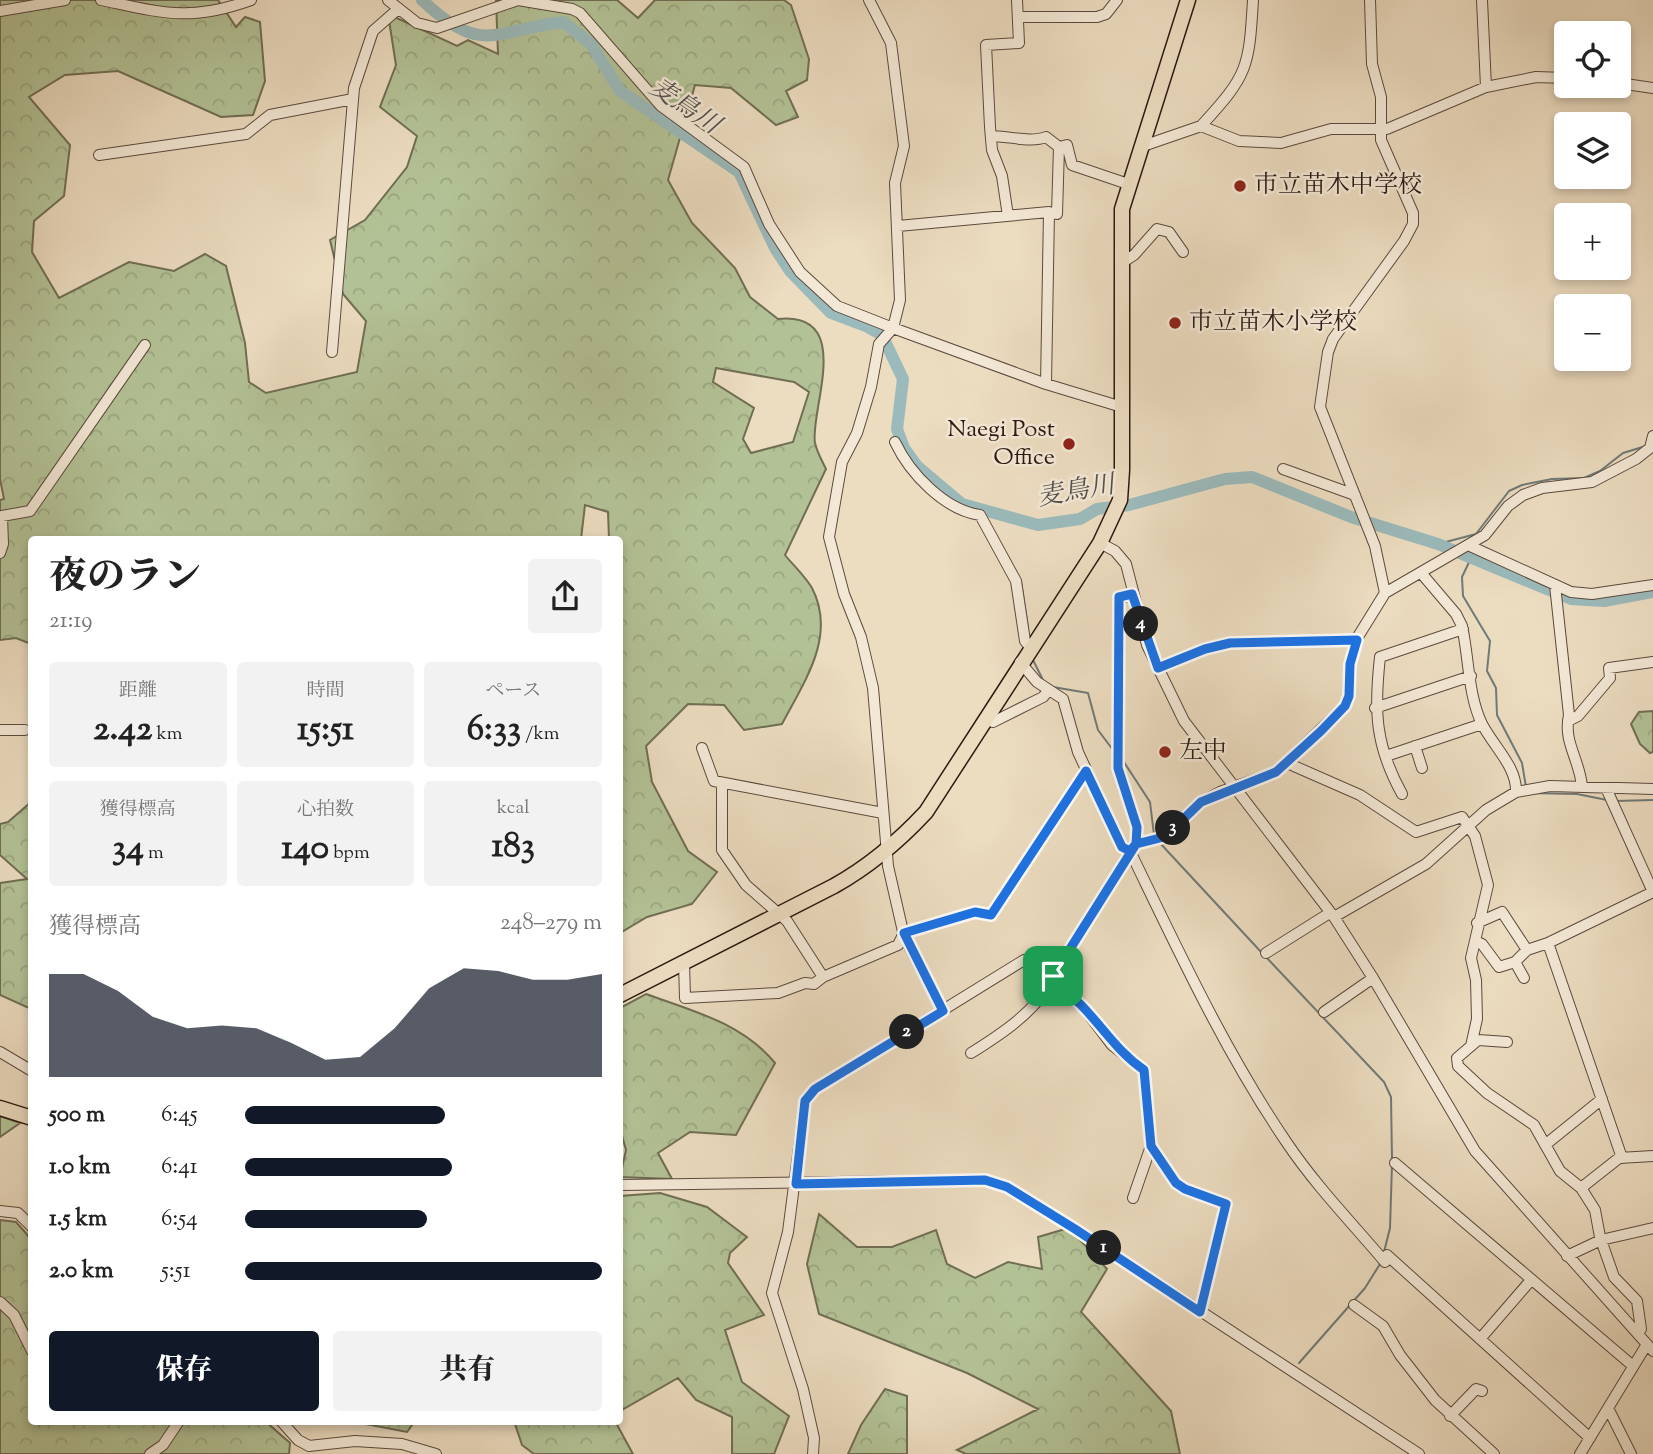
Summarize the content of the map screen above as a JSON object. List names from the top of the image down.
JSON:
{
  "water": ["麦鳥川"],
  "places": [
    "市立苗木中学校",
    "市立苗木小学校",
    "Naegi Post Office",
    "左中"
  ],
  "page": {
    "map_buttons": ["+", "−"],
    "heading": ["夜のラン", "21:19"],
    "pins": [
      "4",
      "3",
      "2",
      "1"
    ],
    "stats": [
      ["距離", "2.42 km"],
      ["時間", "15:51"],
      ["ペース", "6:33 /km"],
      ["獲得標高", "34 m"],
      ["心拍数", "140 bpm"],
      ["kcal", "183"]
    ],
    "chart": ["獲得標高", "248–279 m"],
    "list": [
      {
        "name": "500 m",
        "note": "6:45"
      },
      {
        "name": "1.0 km",
        "note": "6:41"
      },
      {
        "name": "1.5 km",
        "note": "6:54"
      },
      {
        "name": "2.0 km",
        "note": "5:51"
      }
    ],
    "buttons": ["保存", "共有"]
  }
}
